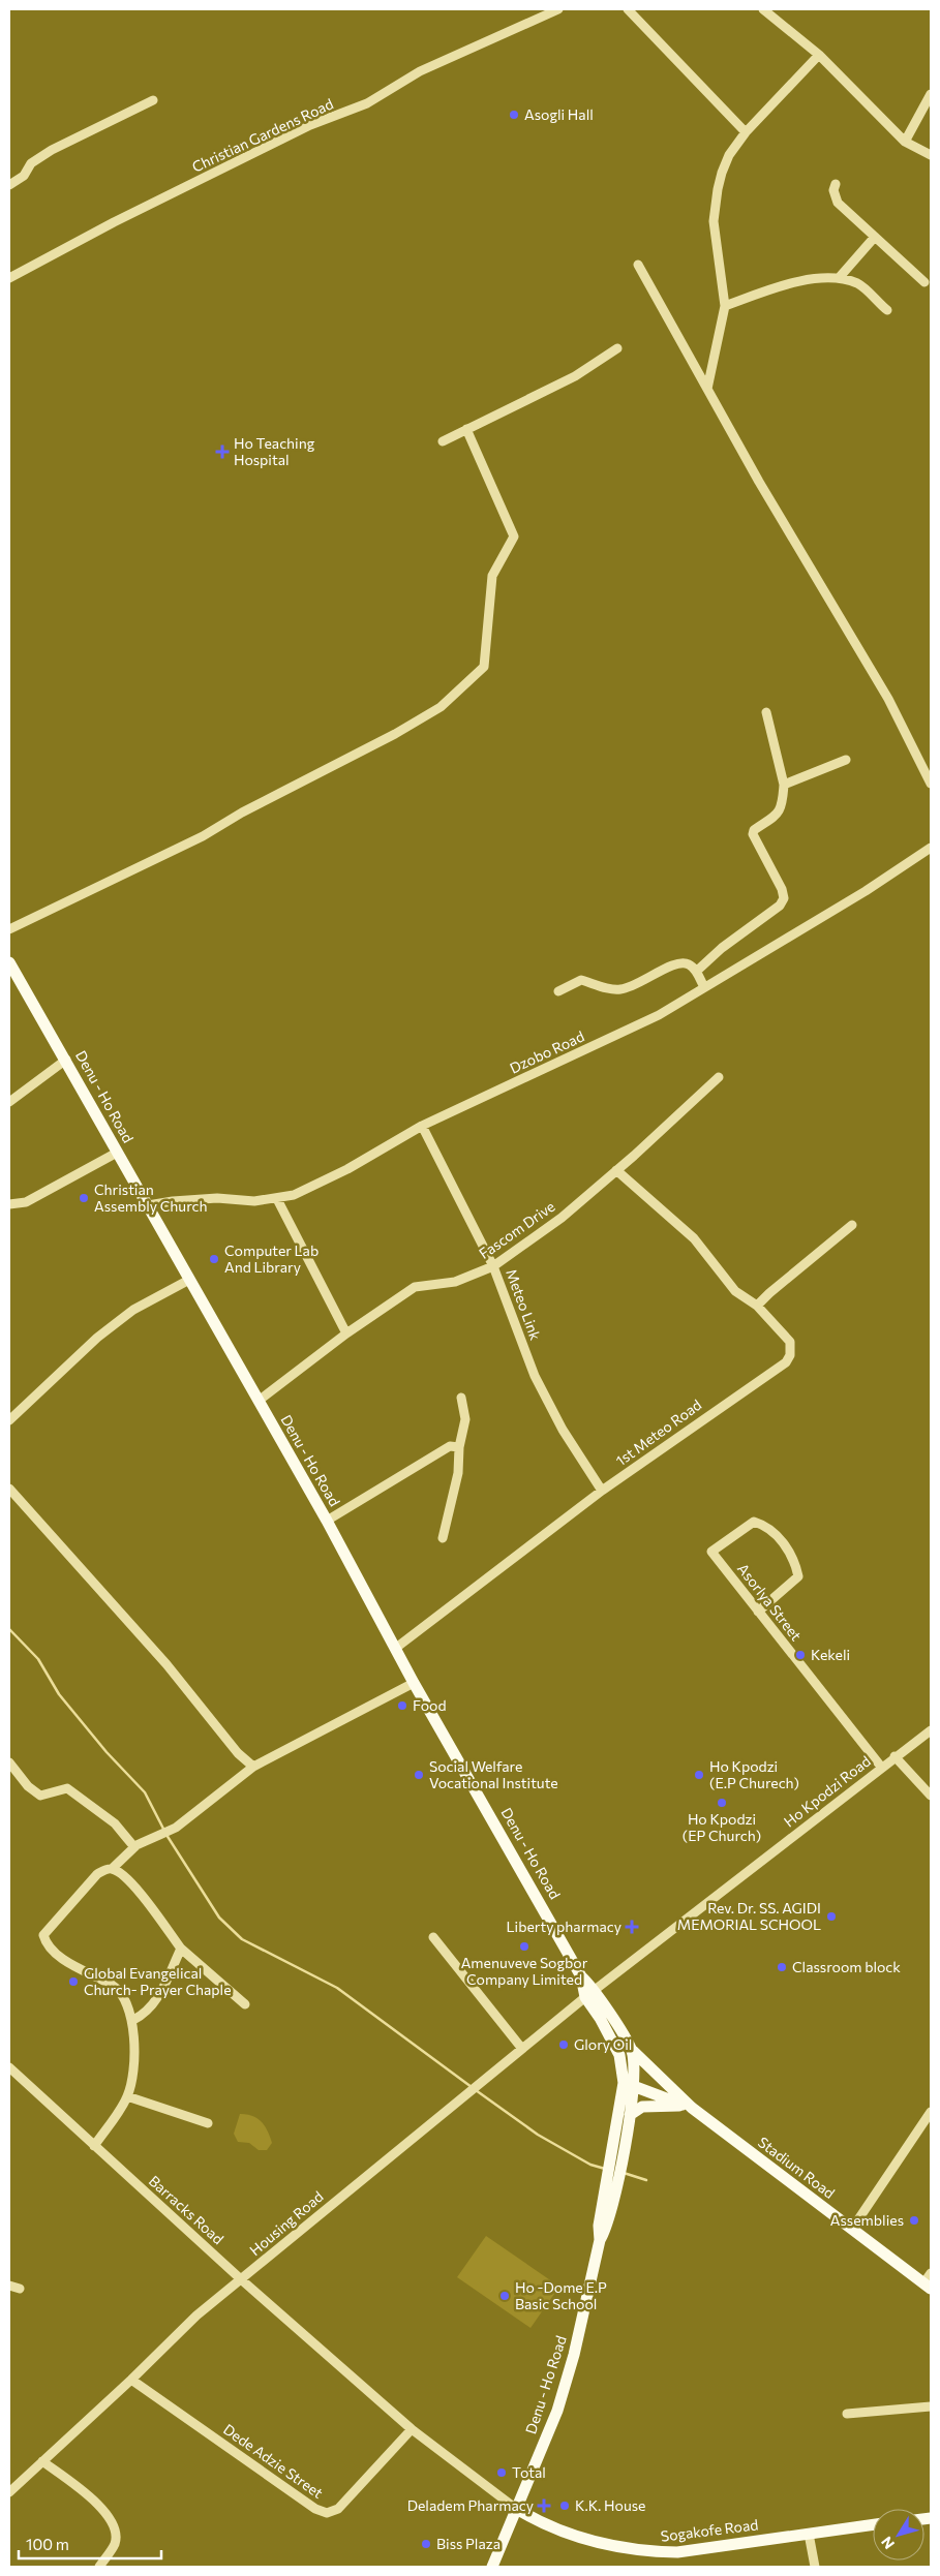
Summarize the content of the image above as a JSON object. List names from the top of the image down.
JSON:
{
  "streets": {
    "main road": ["Denu - Ho Road", "Stadium Road", "Sogakofe Road"],
    "street": [
      "Christian Gardens Road",
      "Dzobo Road",
      "Fascom Drive",
      "Meteo Link",
      "1st Meteo Road",
      "Asorlya Street",
      "Ho Kpodzi Road",
      "Barracks Road",
      "Housing Road",
      "Dede Adzie Street"
    ]
  },
  "crossings": [
    ["Dzobo Road", "Denu - Ho Road"],
    ["Dzobo Road", "Meteo Link"],
    ["Denu - Ho Road", "Fascom Drive"],
    ["Denu - Ho Road", "1st Meteo Road"],
    ["Denu - Ho Road", "Ho Kpodzi Road"],
    ["Denu - Ho Road", "Stadium Road"],
    ["Denu - Ho Road", "Barracks Road"],
    ["Denu - Ho Road", "Housing Road"],
    ["Denu - Ho Road", "Sogakofe Road"],
    ["Fascom Drive", "Meteo Link"],
    ["Meteo Link", "1st Meteo Road"],
    ["Asorlya Street", "Ho Kpodzi Road"],
    ["Ho Kpodzi Road", "Housing Road"],
    ["Barracks Road", "Housing Road"],
    ["Barracks Road", "Dede Adzie Street"],
    ["Barracks Road", "Sogakofe Road"],
    ["Housing Road", "Dede Adzie Street"]
  ],
  "places": {
    "other": [
      "Asogli Hall",
      "Christian Assembly Church",
      "Computer Lab And Library",
      "Kekeli",
      "Food",
      "Social Welfare Vocational Institute",
      "Ho Kpodzi (E.P Churech)",
      "Ho Kpodzi (EP Church)",
      "Rev. Dr. SS. AGIDI MEMORIAL SCHOOL",
      "Amenuveve Sogbor Company Limited",
      "Classroom block",
      "Global Evangelical Church- Prayer Chaple",
      "Glory Oil",
      "Assemblies",
      "Ho -Dome E.P Basic School",
      "Total",
      "K.K. House",
      "Biss Plaza"
    ],
    "health": ["Ho Teaching Hospital", "Liberty pharmacy", "Deladem Pharmacy"]
  },
  "scale_bar": "100 m",
  "north": "bottom left"
}
